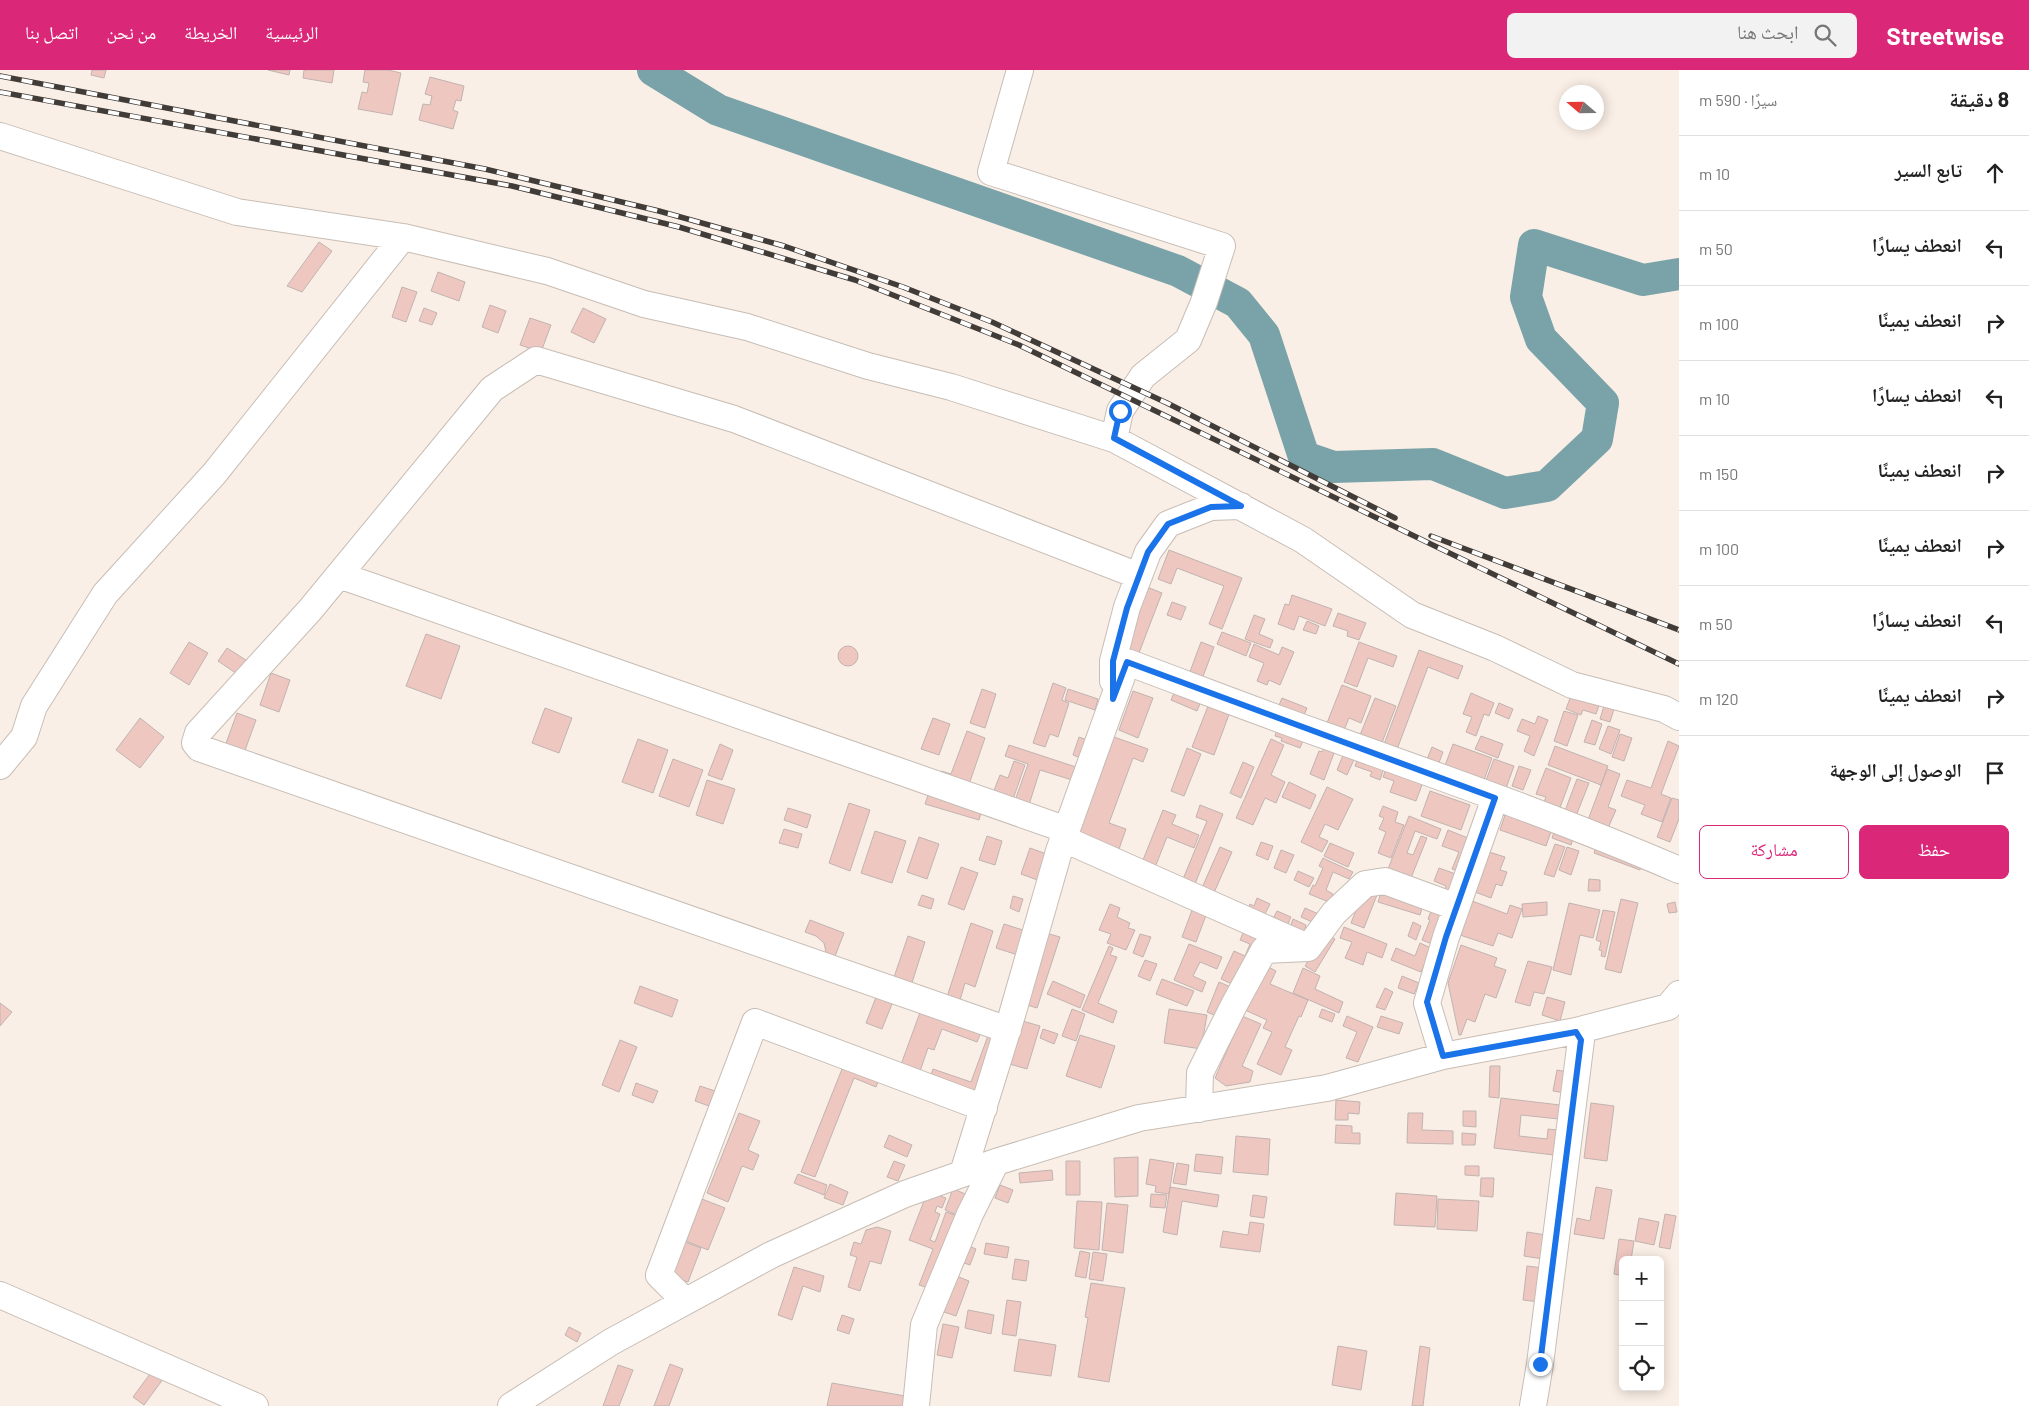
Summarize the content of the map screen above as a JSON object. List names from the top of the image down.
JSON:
{
  "north": "left",
  "page": {
    "header": "Streetwise",
    "search": "ابحث هنا",
    "nav": [
      "الرئيسية",
      "الخريطة",
      "من نحن",
      "اتصل بنا"
    ],
    "heading": ["8 دقيقة", "سيرًا · 590 m"],
    "list": [
      ["تابع السير", "10 m"],
      ["انعطف يسارًا", "50 m"],
      ["انعطف يمينًا", "100 m"],
      ["انعطف يسارًا", "10 m"],
      ["انعطف يمينًا", "150 m"],
      ["انعطف يمينًا", "100 m"],
      ["انعطف يسارًا", "50 m"],
      ["انعطف يمينًا", "120 m"],
      "الوصول إلى الوجهة"
    ],
    "buttons": ["حفظ", "مشاركة"],
    "map_buttons": ["+", "−"]
  }
}
